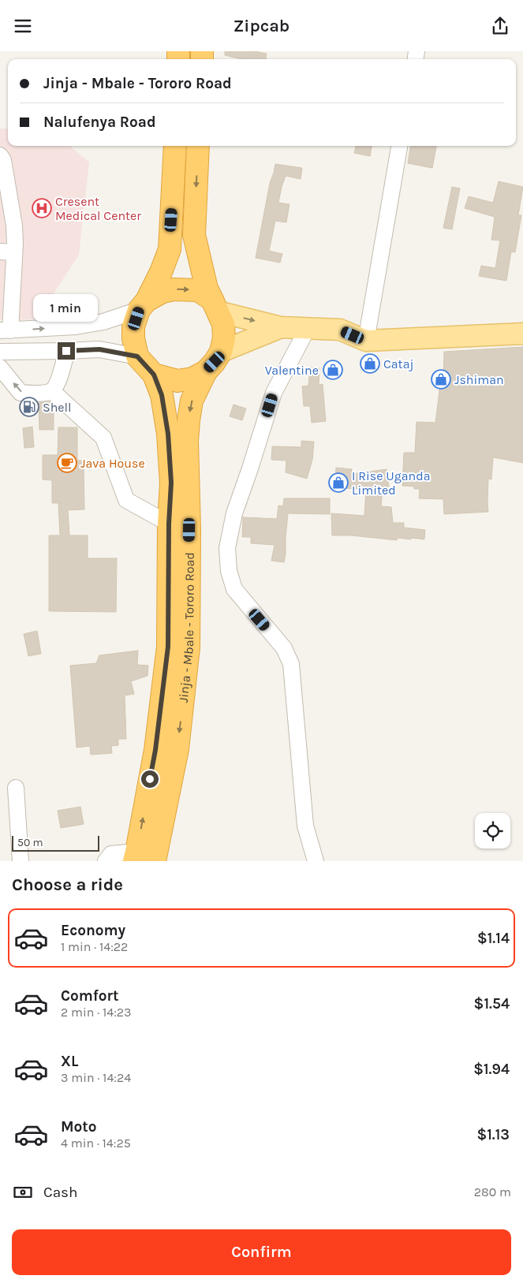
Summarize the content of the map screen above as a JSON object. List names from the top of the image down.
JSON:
{
  "streets": {
    "highway": ["Jinja - Mbale - Tororo Road"]
  },
  "places": {
    "hospital": ["Cresent Medical Center"],
    "shop": [
      "Cataj",
      "Valentine",
      "Jshiman",
      "I Rise Uganda Limited"
    ],
    "fuel station": ["Shell"],
    "cafe": ["Java House"]
  },
  "scale_bar": "50 m",
  "page": {
    "header": "Zipcab",
    "banner": ["Jinja - Mbale - Tororo Road", "Nalufenya Road"],
    "bubble": "1 min",
    "scale": "50 m",
    "heading": "Choose a ride",
    "list": [
      {
        "name": "Economy",
        "note": "1 min · 14:22",
        "value": "$1.14"
      },
      {
        "name": "Comfort",
        "note": "2 min · 14:23",
        "value": "$1.54"
      },
      {
        "name": "XL",
        "note": "3 min · 14:24",
        "value": "$1.94"
      },
      {
        "name": "Moto",
        "note": "4 min · 14:25",
        "value": "$1.13"
      }
    ],
    "pay": ["Cash", "280 m"],
    "buttons": "Confirm"
  }
}
